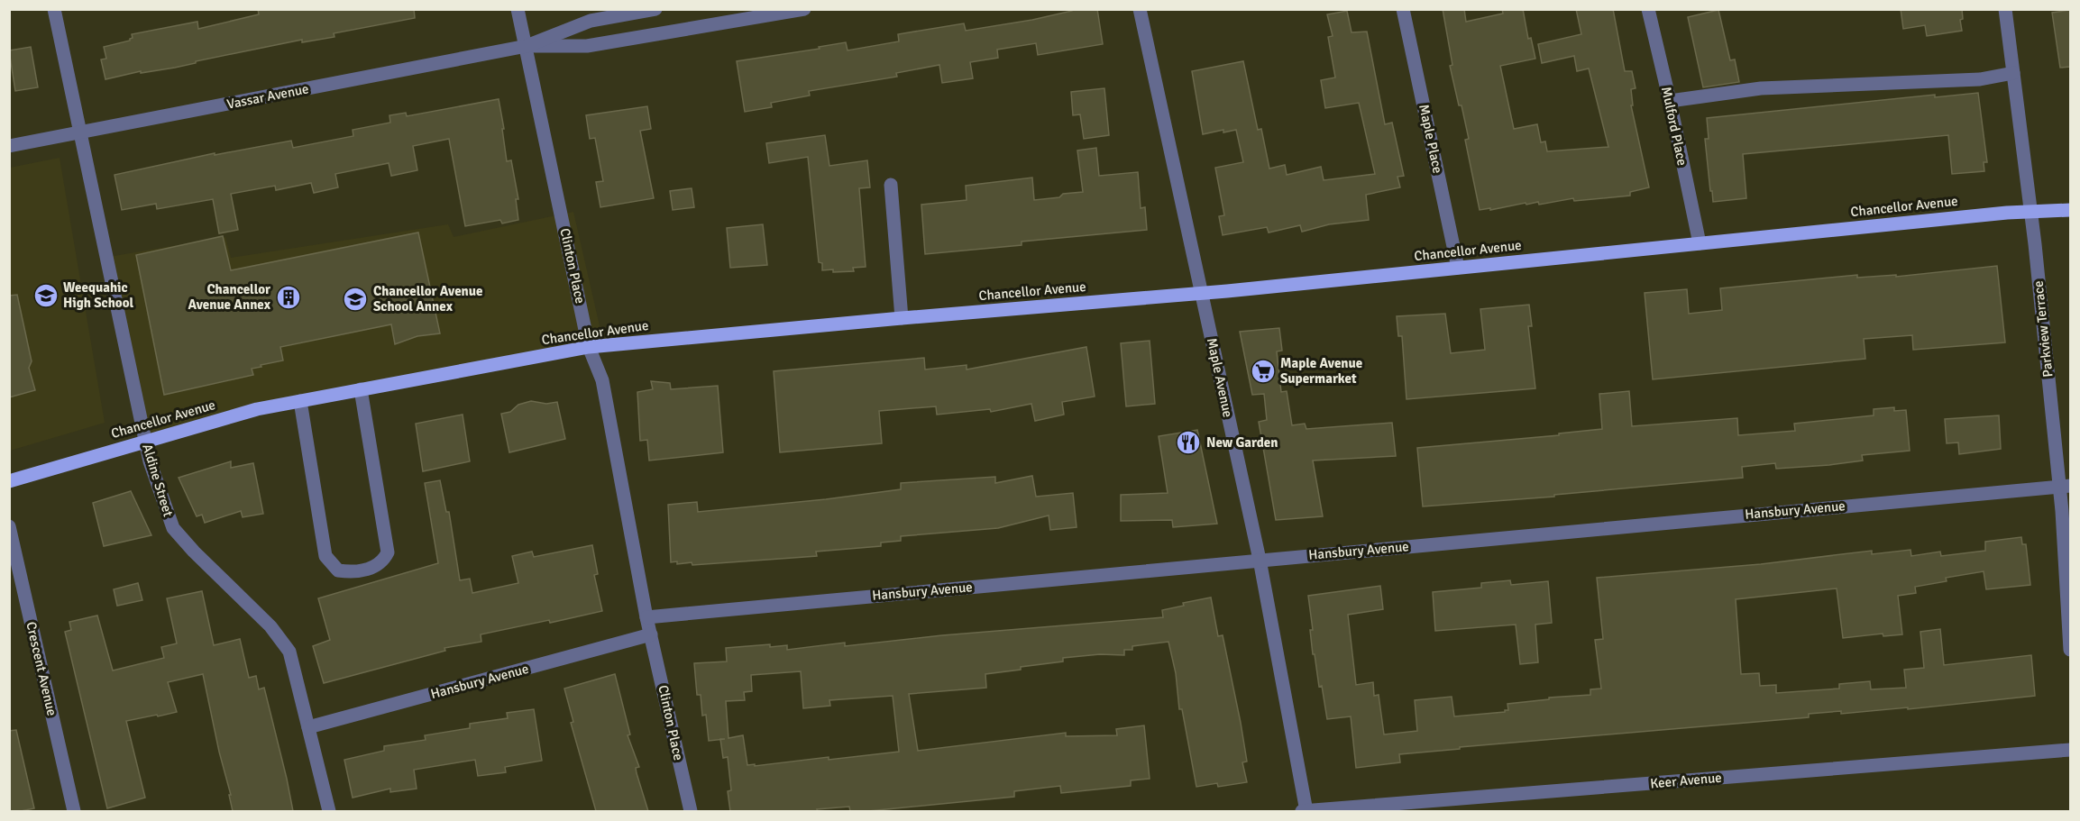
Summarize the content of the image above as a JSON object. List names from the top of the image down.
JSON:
{
  "streets": {
    "main road": ["Chancellor Avenue"],
    "street": [
      "Vassar Avenue",
      "Mulford Place",
      "Maple Place",
      "Clinton Place",
      "Parkview Terrace",
      "Maple Avenue",
      "Aldine Street",
      "Hansbury Avenue",
      "Crescent Avenue",
      "Keer Avenue"
    ]
  },
  "crossings": [
    ["Vassar Avenue", "Clinton Place"],
    ["Vassar Avenue", "Aldine Street"],
    ["Mulford Place", "Chancellor Avenue"],
    ["Maple Place", "Chancellor Avenue"],
    ["Chancellor Avenue", "Clinton Place"],
    ["Chancellor Avenue", "Parkview Terrace"],
    ["Chancellor Avenue", "Maple Avenue"],
    ["Chancellor Avenue", "Aldine Street"],
    ["Clinton Place", "Hansbury Avenue"],
    ["Parkview Terrace", "Hansbury Avenue"],
    ["Maple Avenue", "Hansbury Avenue"],
    ["Maple Avenue", "Keer Avenue"],
    ["Aldine Street", "Hansbury Avenue"]
  ],
  "places": {
    "school or university": ["Weequahic High School", "Chancellor Avenue School Annex"],
    "building": ["Chancellor Avenue Annex"],
    "supermarket": ["Maple Avenue Supermarket"],
    "restaurant": ["New Garden"]
  }
}
